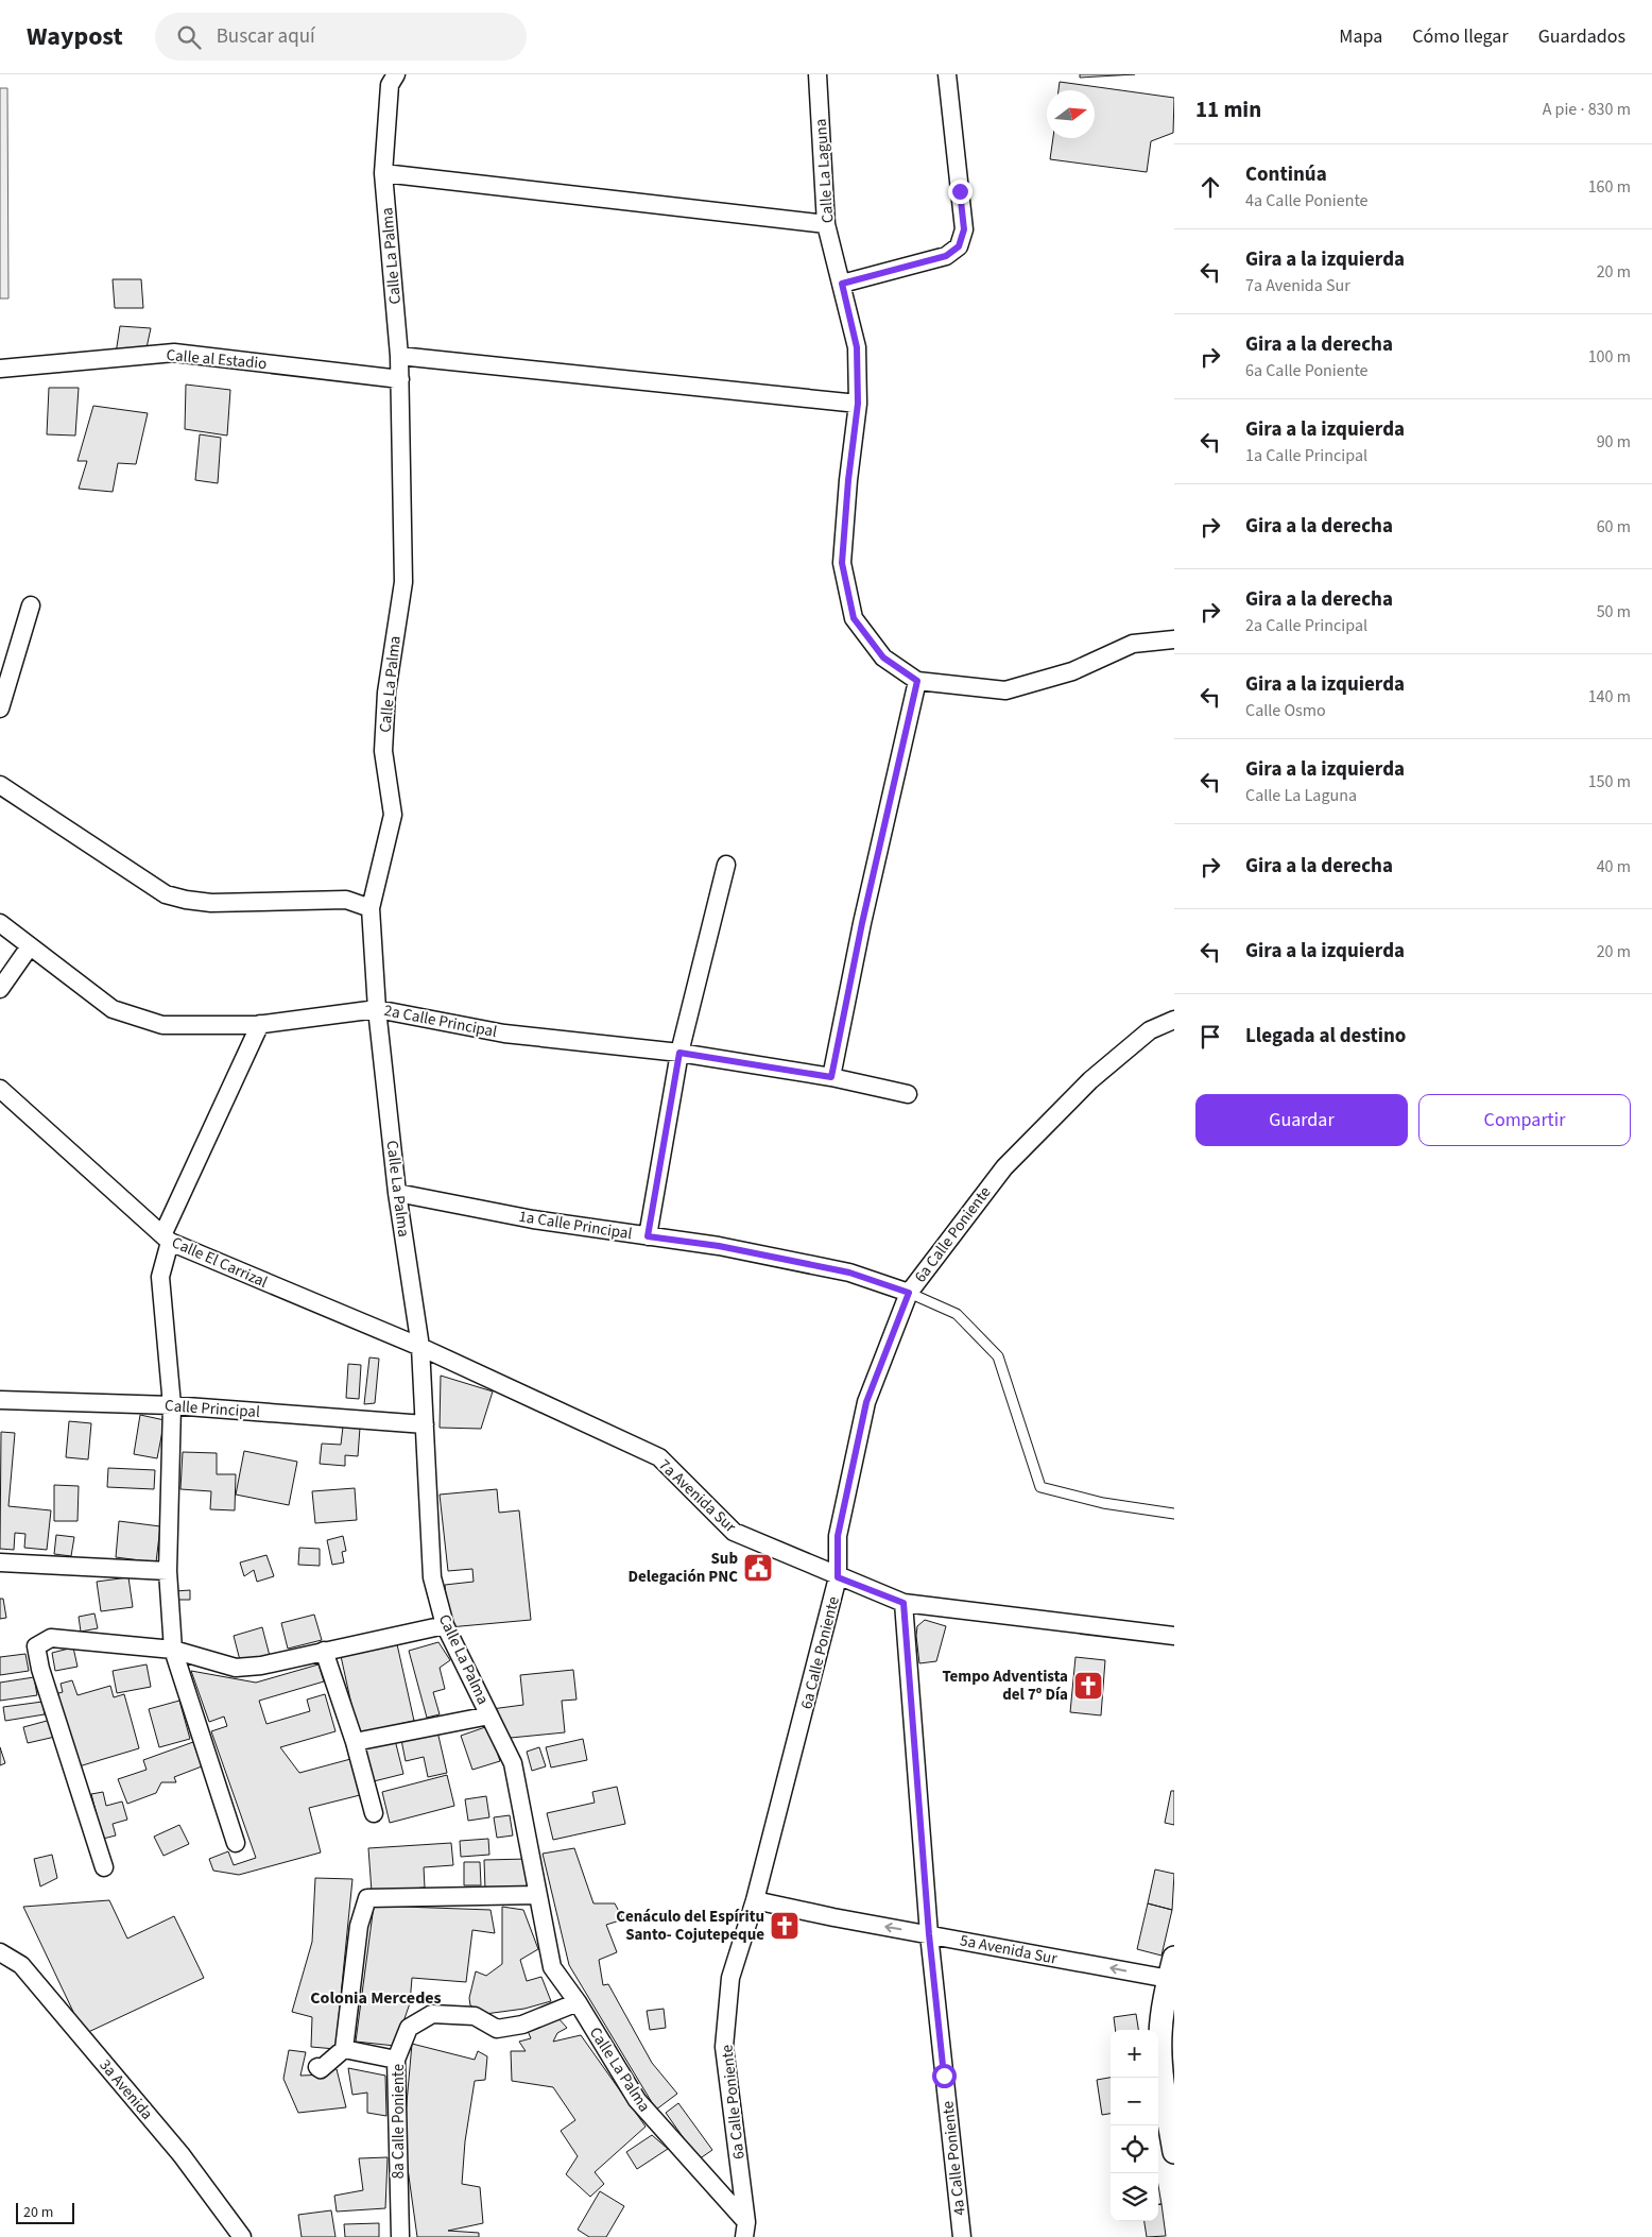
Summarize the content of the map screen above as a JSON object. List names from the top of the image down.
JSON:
{
  "streets": {
    "street": [
      "Calle La Laguna",
      "Calle La Palma",
      "Calle al Estadio",
      "2a Calle Principal",
      "1a Calle Principal",
      "6a Calle Poniente",
      "Calle El Carrizal",
      "Calle Principal",
      "7a Avenida Sur",
      "5a Avenida Sur",
      "3a Avenida",
      "8a Calle Poniente",
      "4a Calle Poniente"
    ]
  },
  "crossings": [
    ["Calle La Palma", "Calle al Estadio"],
    ["Calle La Palma", "2a Calle Principal"],
    ["Calle La Palma", "1a Calle Principal"],
    ["Calle La Palma", "6a Calle Poniente"],
    ["Calle La Palma", "Calle El Carrizal"],
    ["Calle La Palma", "Calle Principal"],
    ["Calle La Palma", "7a Avenida Sur"],
    ["Calle La Palma", "8a Calle Poniente"],
    ["1a Calle Principal", "6a Calle Poniente"],
    ["6a Calle Poniente", "7a Avenida Sur"],
    ["6a Calle Poniente", "5a Avenida Sur"],
    ["Calle El Carrizal", "7a Avenida Sur"],
    ["7a Avenida Sur", "4a Calle Poniente"],
    ["5a Avenida Sur", "4a Calle Poniente"]
  ],
  "one_way": ["5a Avenida Sur"],
  "districts": ["Colonia Mercedes"],
  "places": {
    "public building": ["Sub Delegación PNC"],
    "church": ["Tempo Adventista del 7º Día", "Cenáculo del Espíritu Santo- Cojutepeque"]
  },
  "scale_bar": "20 m",
  "north": "right",
  "page": {
    "header": "Waypost",
    "search": "Buscar aquí",
    "nav": ["Mapa", "Cómo llegar", "Guardados"],
    "heading": ["11 min", "A pie · 830 m"],
    "list": [
      ["Continúa", "4a Calle Poniente", "160 m"],
      ["Gira a la izquierda", "7a Avenida Sur", "20 m"],
      ["Gira a la derecha", "6a Calle Poniente", "100 m"],
      ["Gira a la izquierda", "1a Calle Principal", "90 m"],
      ["Gira a la derecha", "60 m"],
      ["Gira a la derecha", "2a Calle Principal", "50 m"],
      ["Gira a la izquierda", "Calle Osmo", "140 m"],
      ["Gira a la izquierda", "Calle La Laguna", "150 m"],
      ["Gira a la derecha", "40 m"],
      ["Gira a la izquierda", "20 m"],
      "Llegada al destino"
    ],
    "buttons": ["Guardar", "Compartir"],
    "map_buttons": ["+", "−"],
    "scale": "20 m"
  }
}
